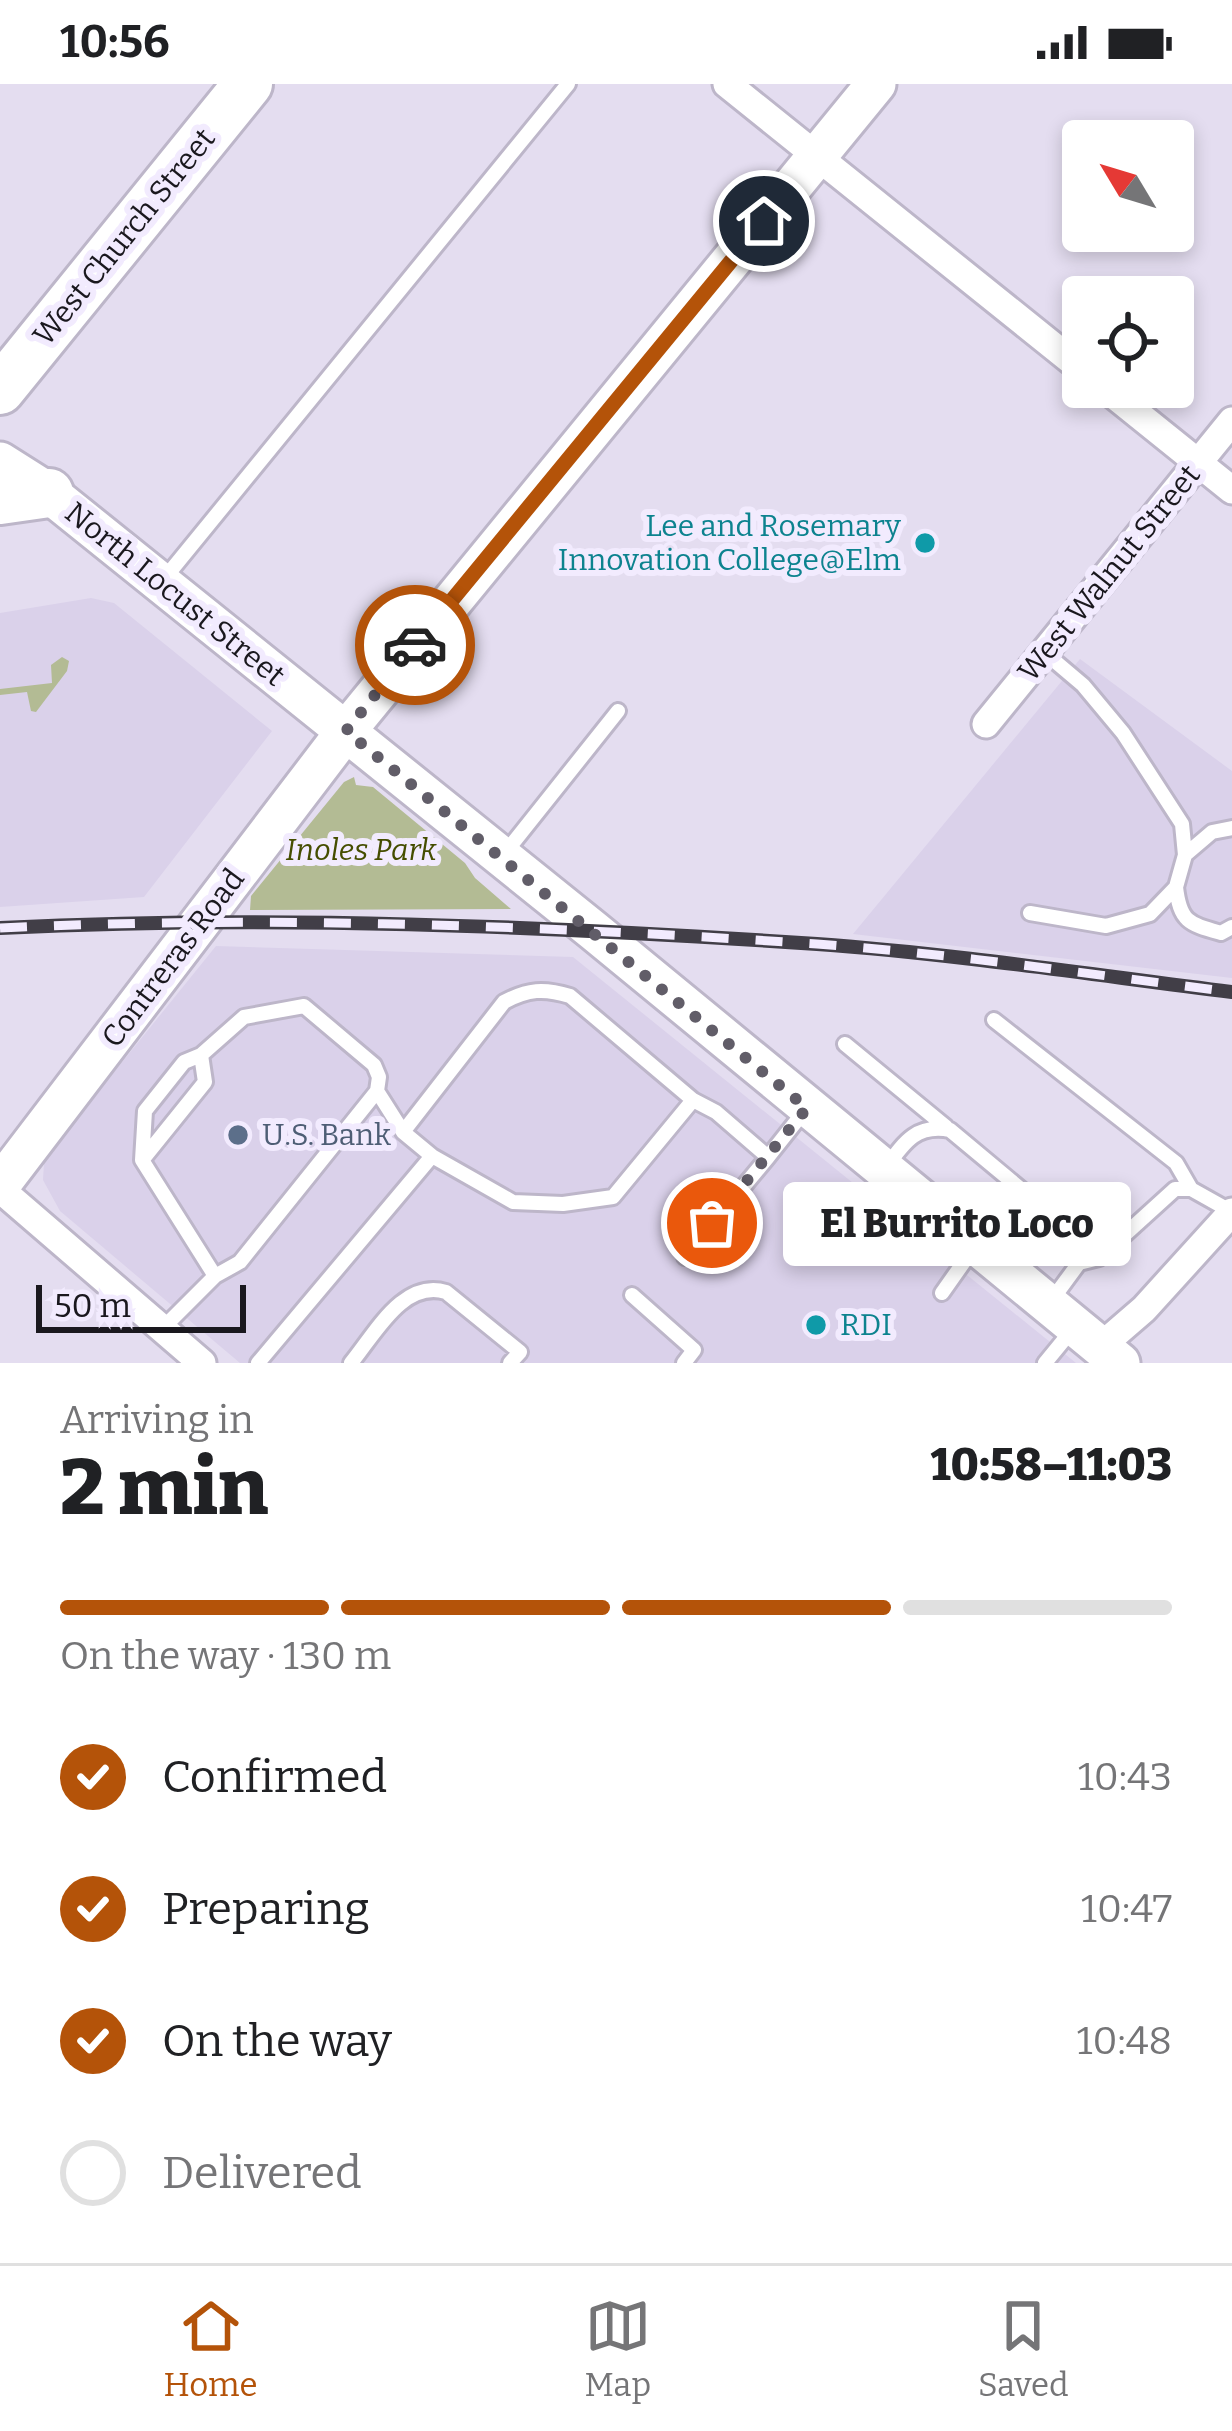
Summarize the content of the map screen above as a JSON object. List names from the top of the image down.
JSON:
{
  "streets": {
    "highway": ["West Church Street"],
    "street": ["West Walnut Street", "North Locust Street", "Contreras Road"]
  },
  "crossings": [
    ["North Locust Street", "Contreras Road"]
  ],
  "parks": ["Inoles Park"],
  "places": [
    "Lee and Rosemary Innovation College@Elm",
    "U.S. Bank",
    "El Burrito Loco",
    "RDI"
  ],
  "scale_bar": "50 m",
  "north": "top left",
  "page": {
    "status": "10:56",
    "bubble": "El Burrito Loco",
    "scale": "50 m",
    "heading": ["2 min", "Arriving in", "10:58–11:03"],
    "bar": "On the way · 130 m",
    "list": [
      ["Confirmed", "10:43"],
      ["Preparing", "10:47"],
      ["On the way", "10:48"],
      "Delivered"
    ],
    "tabs": ["Home", "Map", "Saved"]
  }
}
